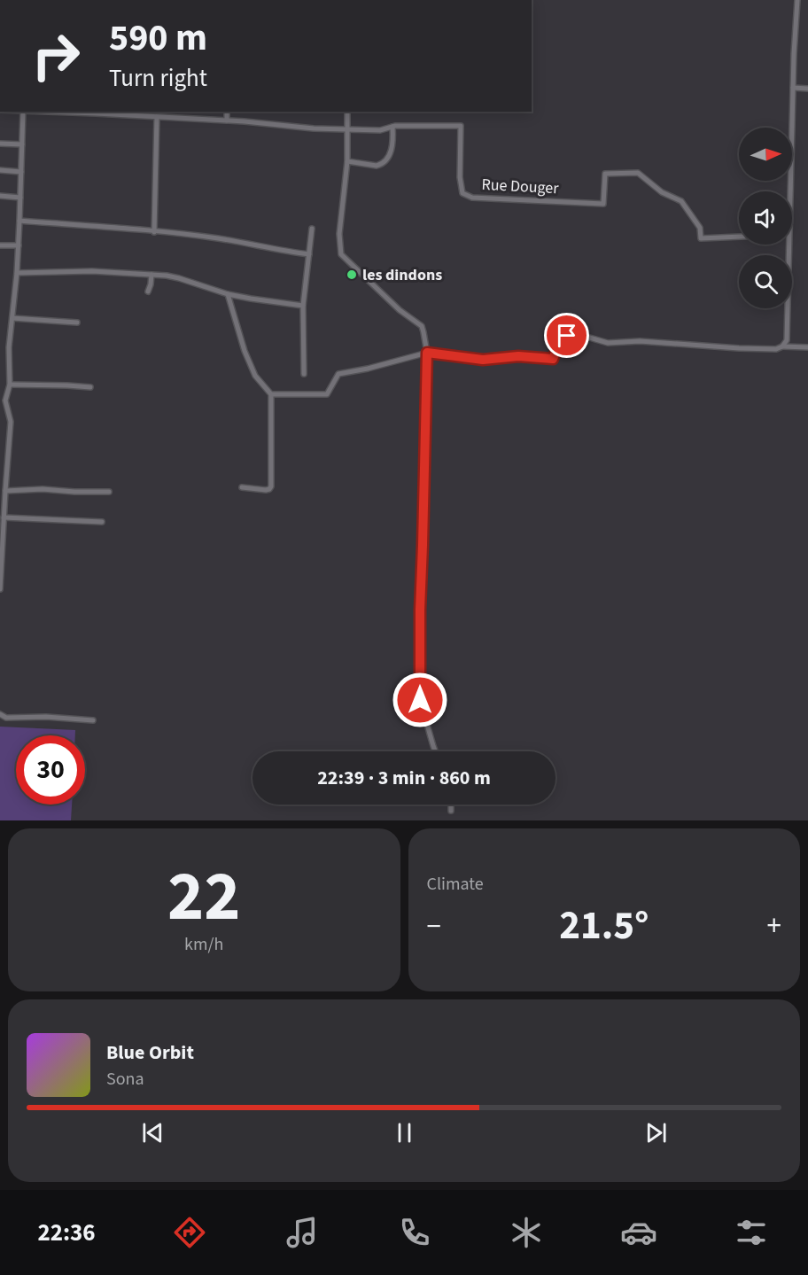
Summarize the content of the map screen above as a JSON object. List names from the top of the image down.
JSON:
{
  "streets": {
    "street": ["Rue Douger"]
  },
  "places": ["les dindons"],
  "north": "right",
  "page": {
    "turn": ["590 m", "Turn right"],
    "limit": "30",
    "trip": "22:39 · 3 min · 860 m",
    "tile": [
      ["22", "km/h"],
      "Climate"
    ],
    "heat": ["−", "21.5°", "+"],
    "song": ["Blue Orbit", "Sona"],
    "tabs": "22:36"
  }
}
